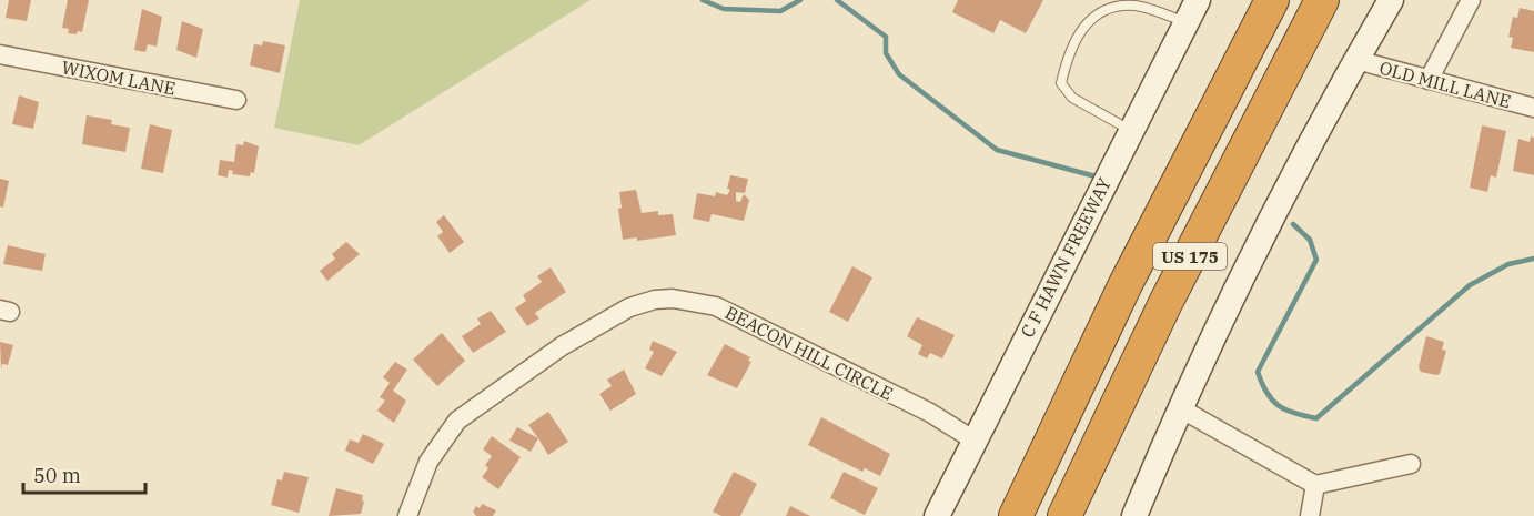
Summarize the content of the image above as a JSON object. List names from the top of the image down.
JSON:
{
  "streets": {
    "highway": ["US 175"],
    "main road": ["C F HAWN FREEWAY"],
    "street": ["WIXOM LANE", "OLD MILL LANE", "BEACON HILL CIRCLE"]
  },
  "crossings": [
    ["C F HAWN FREEWAY", "BEACON HILL CIRCLE"]
  ],
  "scale_bar": "50 m"
}
